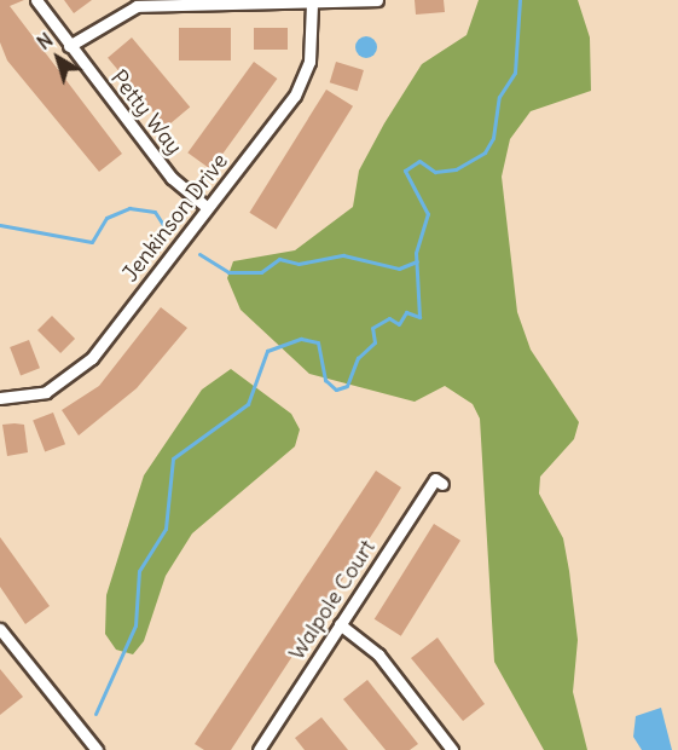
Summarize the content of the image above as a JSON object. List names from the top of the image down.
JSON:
{
  "streets": {
    "street": ["Petty Way", "Jenkinson Drive", "Walpole Court"]
  },
  "crossings": [
    ["Petty Way", "Jenkinson Drive"]
  ],
  "north": "top left"
}
